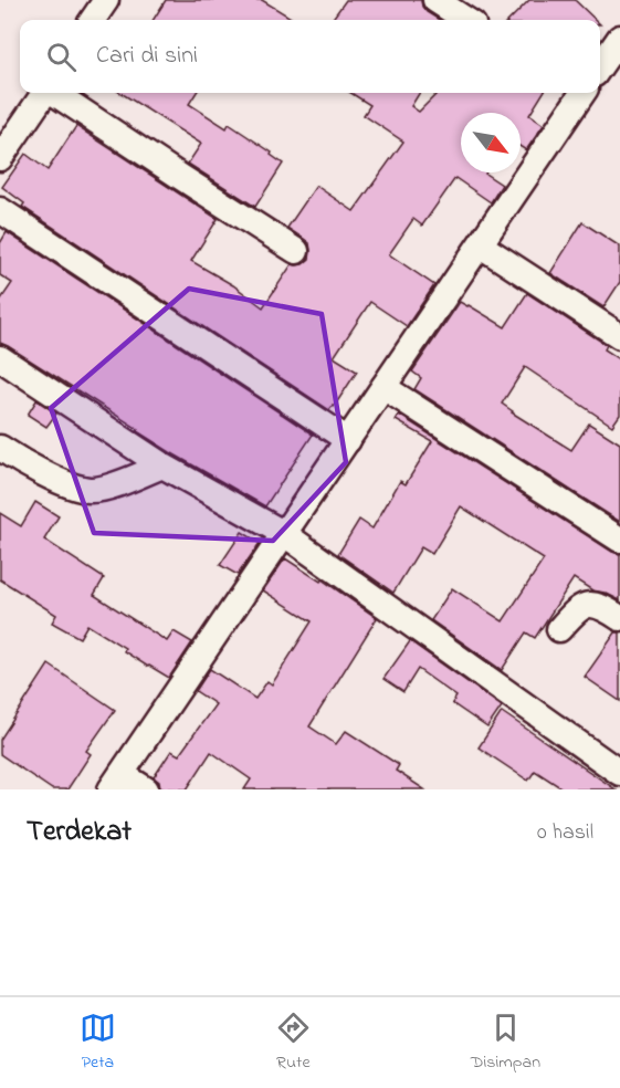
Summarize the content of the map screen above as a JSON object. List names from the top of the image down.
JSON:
{
  "north": "bottom right",
  "page": {
    "search": "Cari di sini",
    "heading": ["Terdekat", "0 hasil"],
    "nav": ["Peta", "Rute", "Disimpan"]
  }
}
